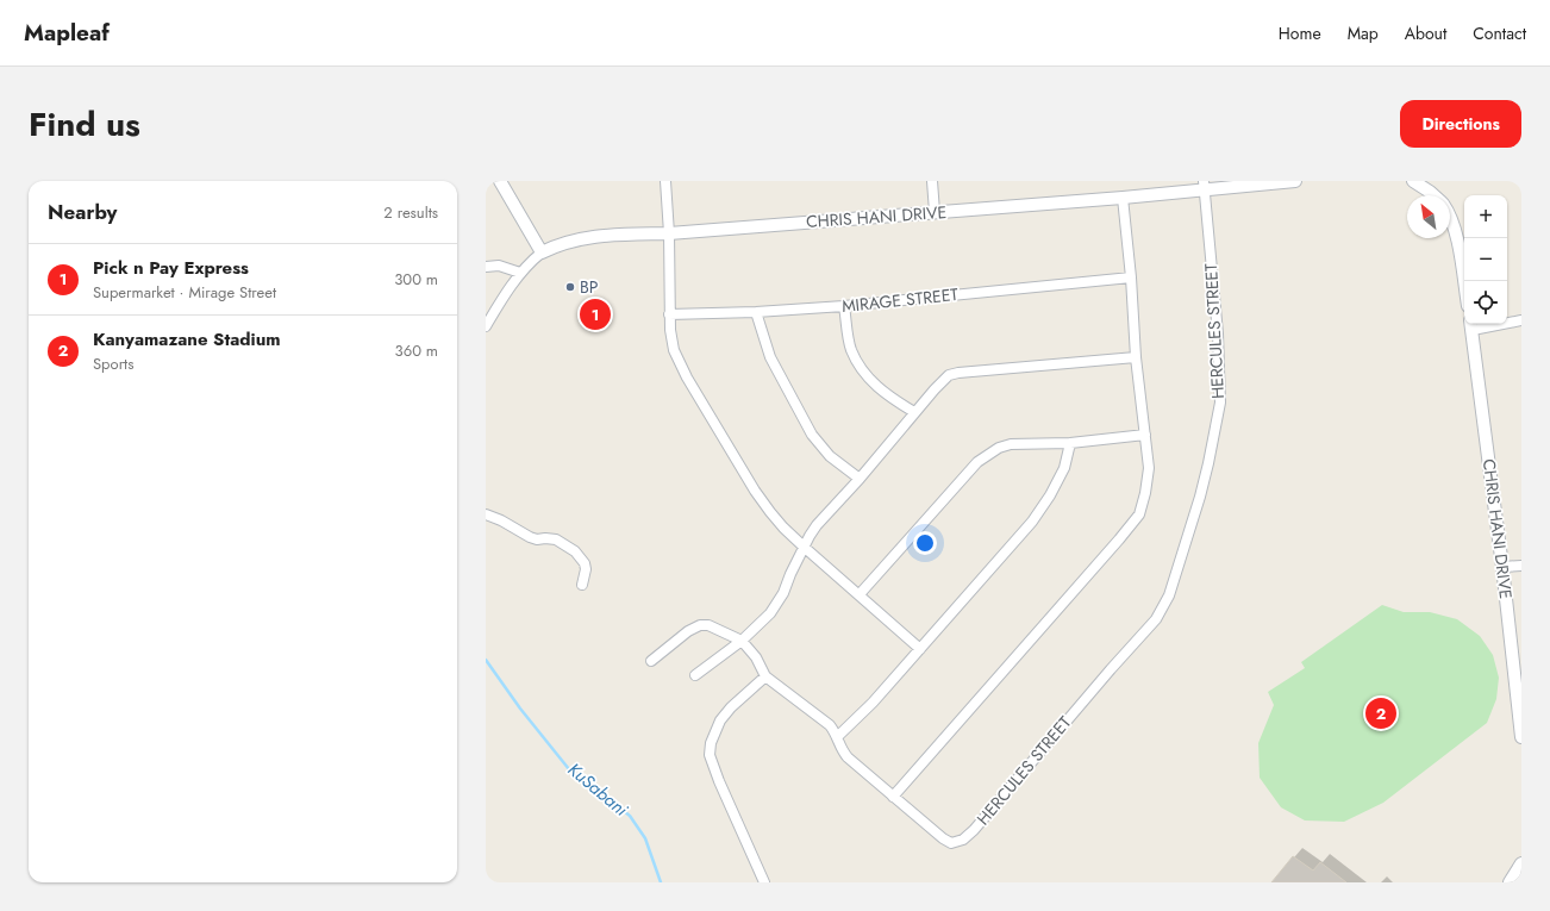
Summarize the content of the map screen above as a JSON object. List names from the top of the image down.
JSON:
{
  "streets": {
    "street": ["CHRIS HANI DRIVE", "MIRAGE STREET", "HERCULES STREET"]
  },
  "crossings": [
    ["CHRIS HANI DRIVE", "HERCULES STREET"]
  ],
  "water": ["KuSabani"],
  "places": ["BP"],
  "north": "top left",
  "page": {
    "header": "Mapleaf",
    "nav": [
      "Home",
      "Map",
      "About",
      "Contact"
    ],
    "title": "Find us",
    "buttons": "Directions",
    "heading": ["Nearby", "2 results"],
    "map_buttons": ["+", "−"],
    "list": [
      {
        "mark": "1",
        "name": "Pick n Pay Express",
        "note": "Supermarket · Mirage Street",
        "value": "300 m"
      },
      {
        "mark": "2",
        "name": "Kanyamazane Stadium",
        "note": "Sports",
        "value": "360 m"
      }
    ],
    "pins": ["1", "2"]
  }
}
